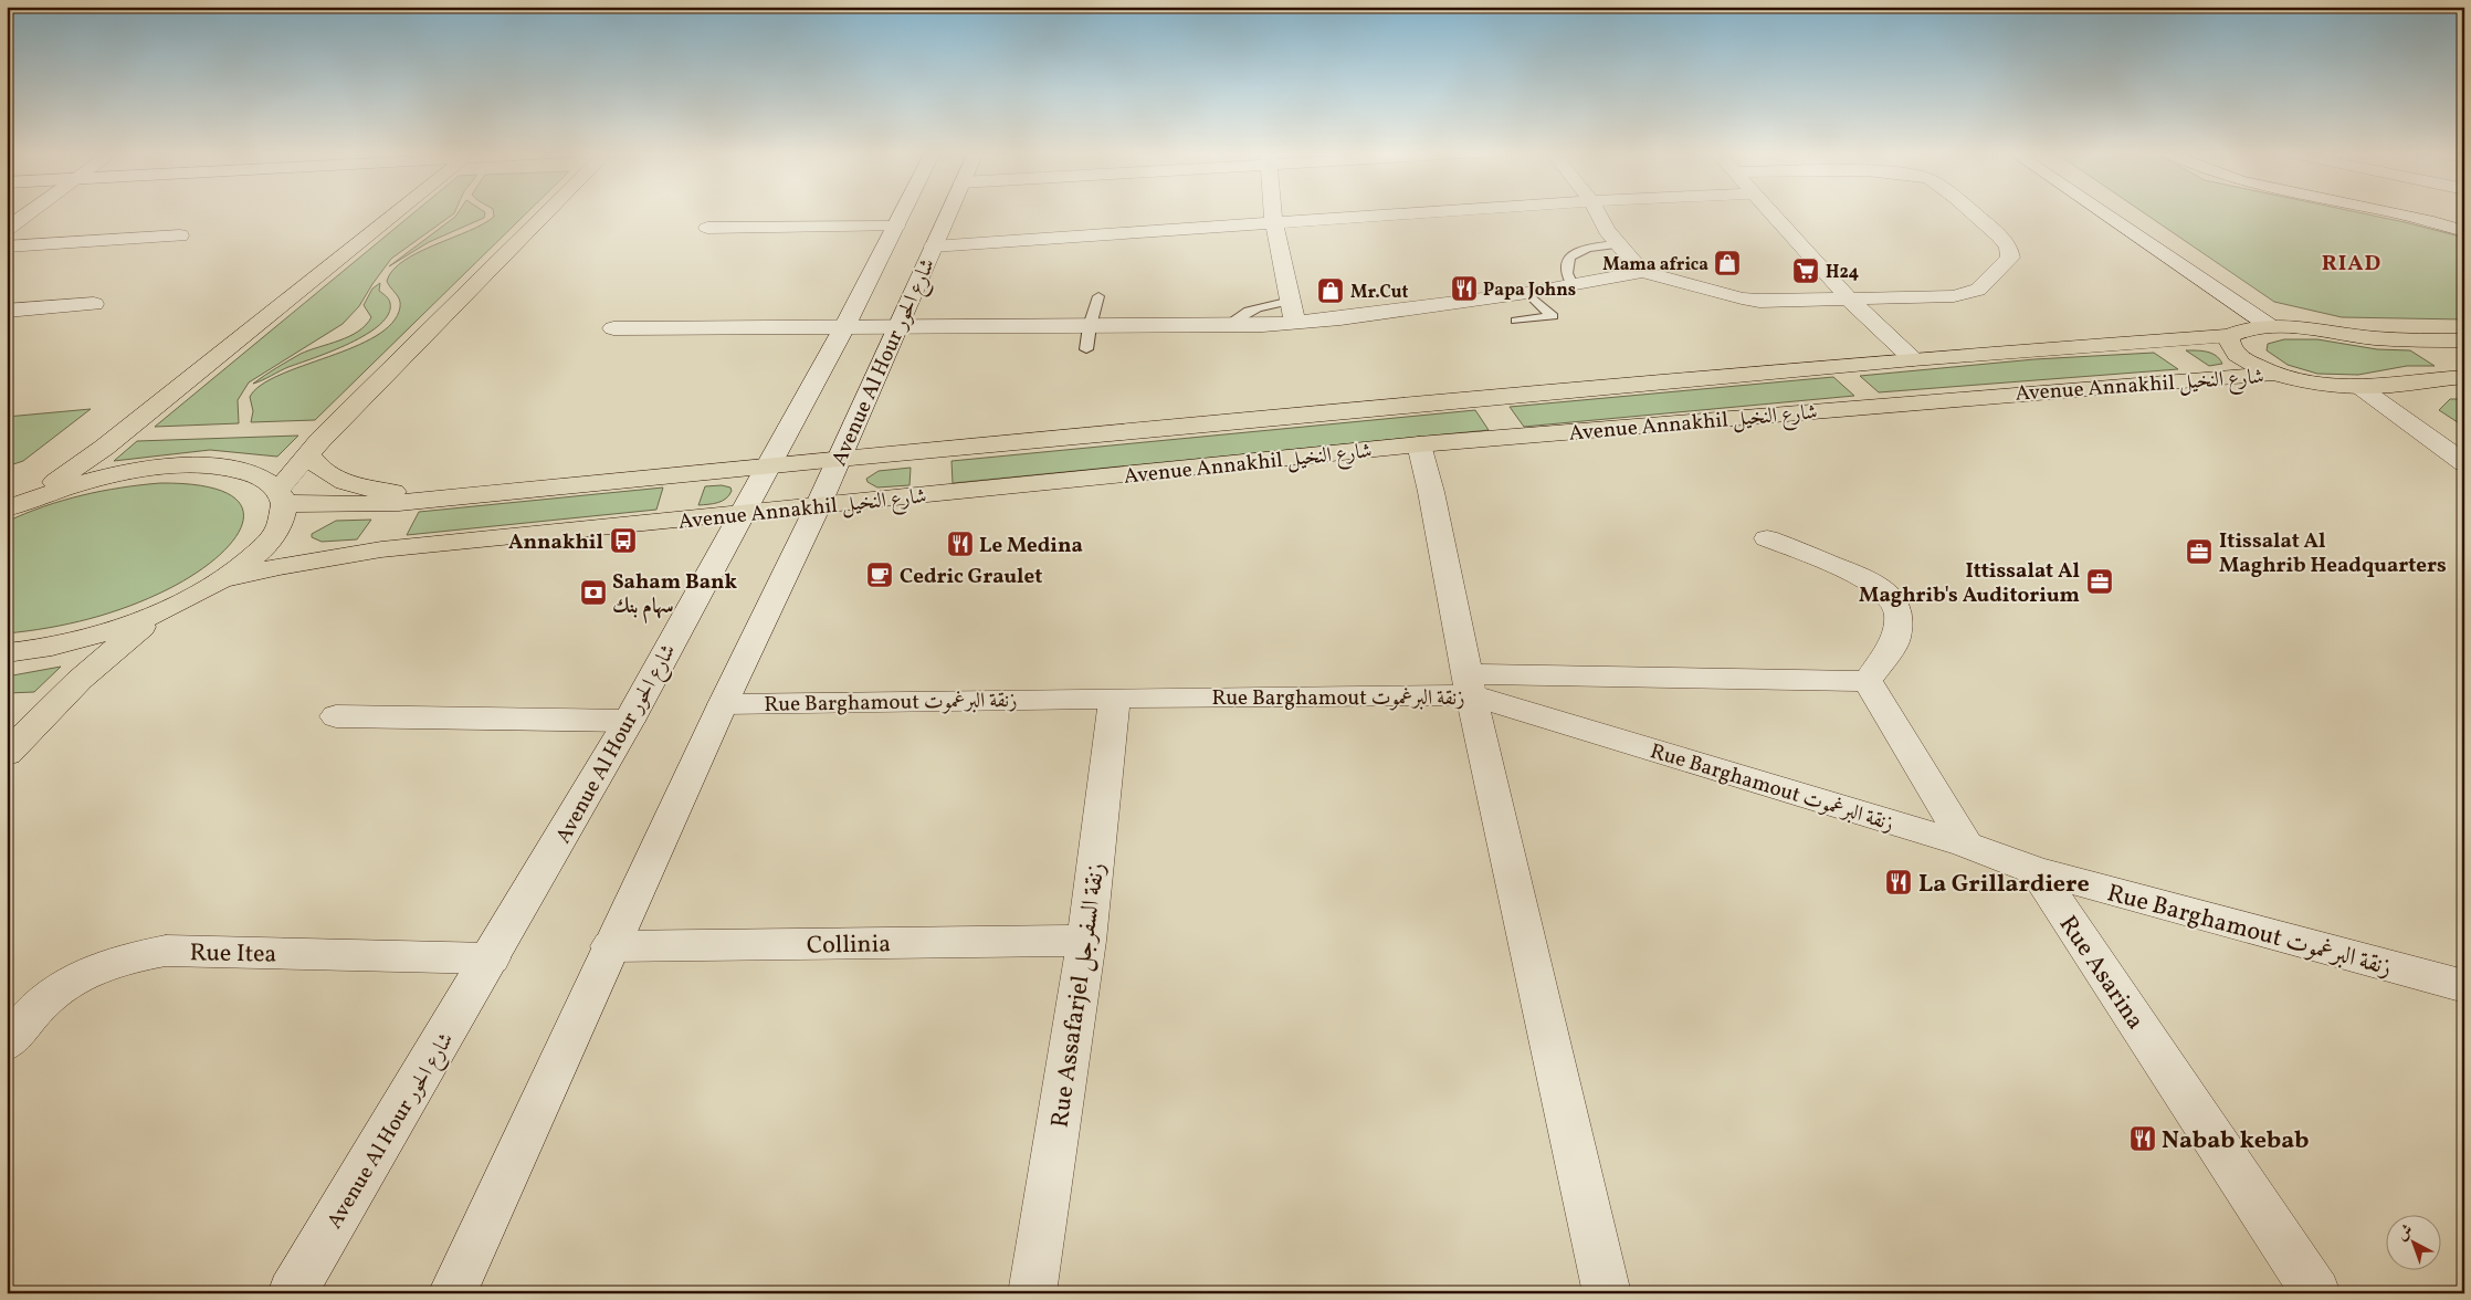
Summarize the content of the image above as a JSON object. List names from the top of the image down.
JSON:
{
  "streets": {
    "main road": ["Avenue Annakhil شارع النخيل"],
    "street": [
      "Avenue Al Hour شارع الحور",
      "Rue Barghamout زنقة البرغموت",
      "Collinia",
      "Rue Itea",
      "Rue Asarina",
      "Rue Assafarjel زنقة السفرجل"
    ]
  },
  "crossings": [
    ["Avenue Al Hour شارع الحور", "Avenue Annakhil شارع النخيل"],
    ["Avenue Al Hour شارع الحور", "Rue Barghamout زنقة البرغموت"],
    ["Avenue Al Hour شارع الحور", "Collinia"],
    ["Avenue Al Hour شارع الحور", "Rue Itea"],
    ["Rue Barghamout زنقة البرغموت", "Rue Asarina"],
    ["Rue Barghamout زنقة البرغموت", "Rue Assafarjel زنقة السفرجل"],
    ["Collinia", "Rue Assafarjel زنقة السفرجل"]
  ],
  "districts": ["RIAD"],
  "places": {
    "shop": ["Mama africa", "Mr.Cut"],
    "supermarket": ["H24"],
    "restaurant": [
      "Papa Johns",
      "Le Medina",
      "La Grillardiere",
      "Nabab kebab"
    ],
    "bus stop": ["Annakhil"],
    "office": ["Itissalat Al Maghrib Headquarters", "Ittissalat Al Maghrib's Auditorium"],
    "cafe": ["Cedric Graulet"],
    "bank": ["Saham Bank سهام بنك"]
  },
  "north": "top left"
}
